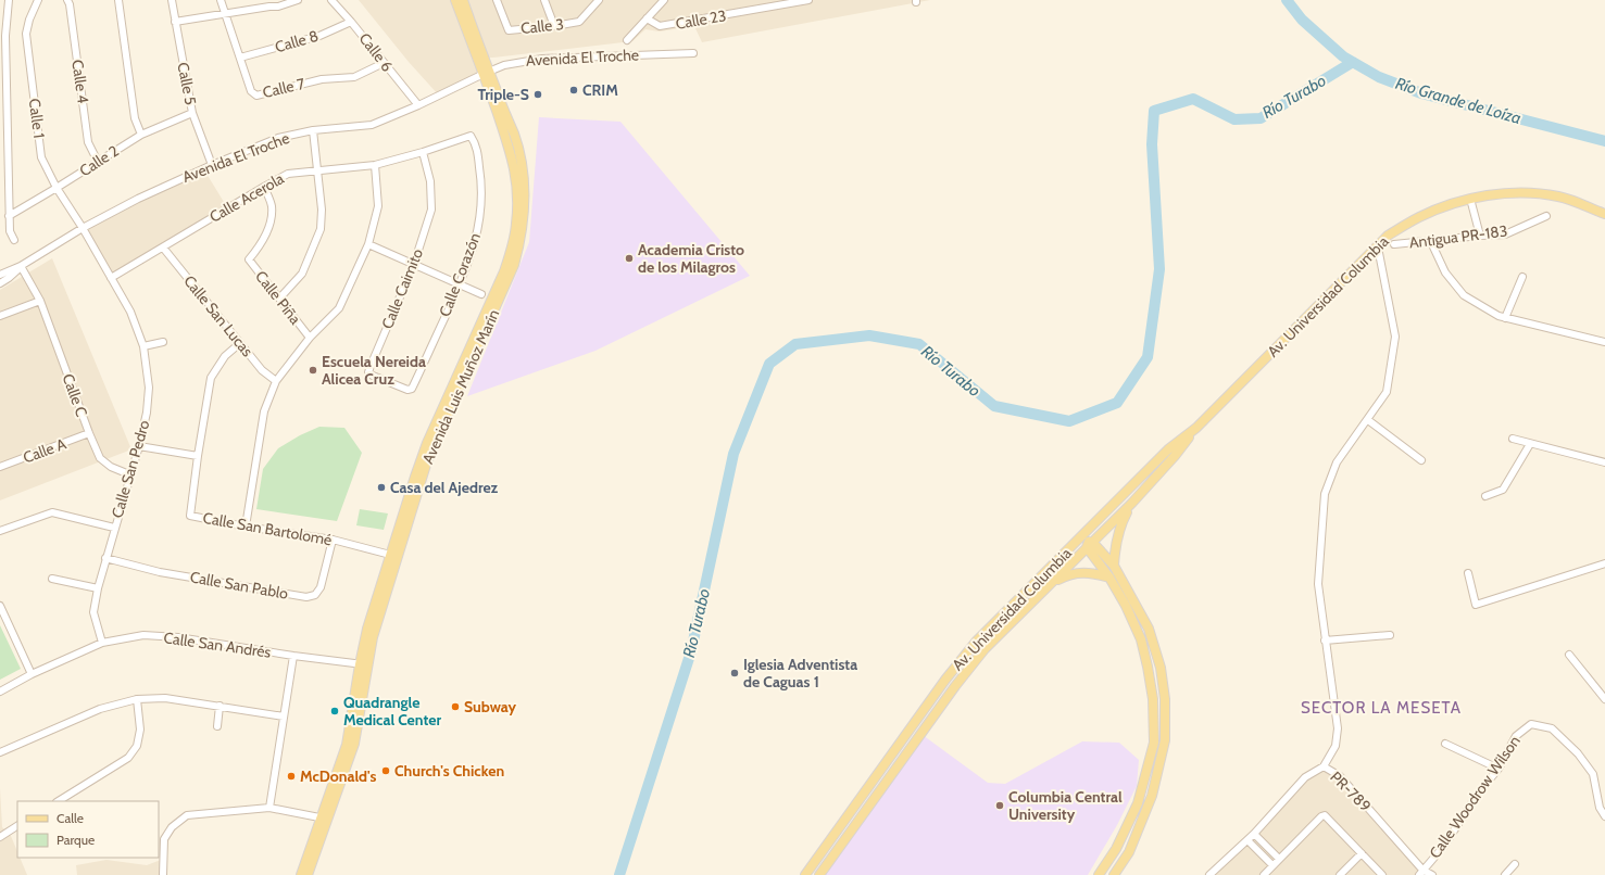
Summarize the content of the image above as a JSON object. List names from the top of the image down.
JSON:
{
  "streets": {
    "main road": ["Av. Universidad Columbia", "Avenida Luis Muñoz Marín"],
    "street": [
      "Calle 23",
      "Calle 3",
      "Calle 8",
      "Calle 6",
      "Avenida El Troche",
      "Calle 4",
      "Calle 5",
      "Calle 7",
      "Calle 1",
      "Calle 2",
      "Calle Acerola",
      "Antigua PR-183",
      "Calle Corazón",
      "Calle Caimito",
      "Calle Piña",
      "Calle San Lucas",
      "Calle C",
      "Calle A",
      "Calle San Pedro",
      "Calle San Bartolomé",
      "Calle San Pablo",
      "Calle San Andrés",
      "PR-789",
      "Calle Woodrow Wilson"
    ]
  },
  "crossings": [
    ["Calle 8", "Calle 6"],
    ["Calle 8", "Calle 7"],
    ["Calle 6", "Avenida El Troche"],
    ["Calle 6", "Calle 7"],
    ["Avenida El Troche", "Calle 5"],
    ["Avenida El Troche", "Calle 1"],
    ["Avenida El Troche", "Avenida Luis Muñoz Marín"],
    ["Avenida El Troche", "Calle C"],
    ["Avenida El Troche", "Calle San Pedro"],
    ["Calle 4", "Calle 2"],
    ["Calle 5", "Calle 2"],
    ["Calle 1", "Calle 2"],
    ["Calle 1", "Calle San Pedro"],
    ["Calle Acerola", "Calle Corazón"],
    ["Calle Acerola", "Calle Caimito"],
    ["Calle Acerola", "Calle Piña"],
    ["Calle Acerola", "Calle San Lucas"],
    ["Calle Acerola", "Calle San Pedro"],
    ["Calle Corazón", "Calle Caimito"],
    ["Calle San Lucas", "Calle San Bartolomé"],
    ["Avenida Luis Muñoz Marín", "Calle San Bartolomé"],
    ["Avenida Luis Muñoz Marín", "Calle San Andrés"],
    ["Calle C", "Calle A"],
    ["Calle C", "Calle San Pedro"],
    ["Calle San Pedro", "Calle San Pablo"],
    ["Calle San Pedro", "Calle San Andrés"],
    ["Calle San Bartolomé", "Calle San Pablo"],
    ["PR-789", "Calle Woodrow Wilson"]
  ],
  "districts": ["SECTOR LA MESETA"],
  "water": ["Río Turabo", "Río Grande de Loíza"],
  "places": [
    "CRIM",
    "Triple-S",
    "Academia Cristo de los Milagros",
    "Escuela Nereida Alicea Cruz",
    "Casa del Ajedrez",
    "Iglesia Adventista de Caguas 1",
    "Subway",
    "Quadrangle Medical Center",
    "Church's Chicken",
    "McDonald's",
    "Columbia Central University"
  ],
  "legend": ["Calle", "Parque"]
}
